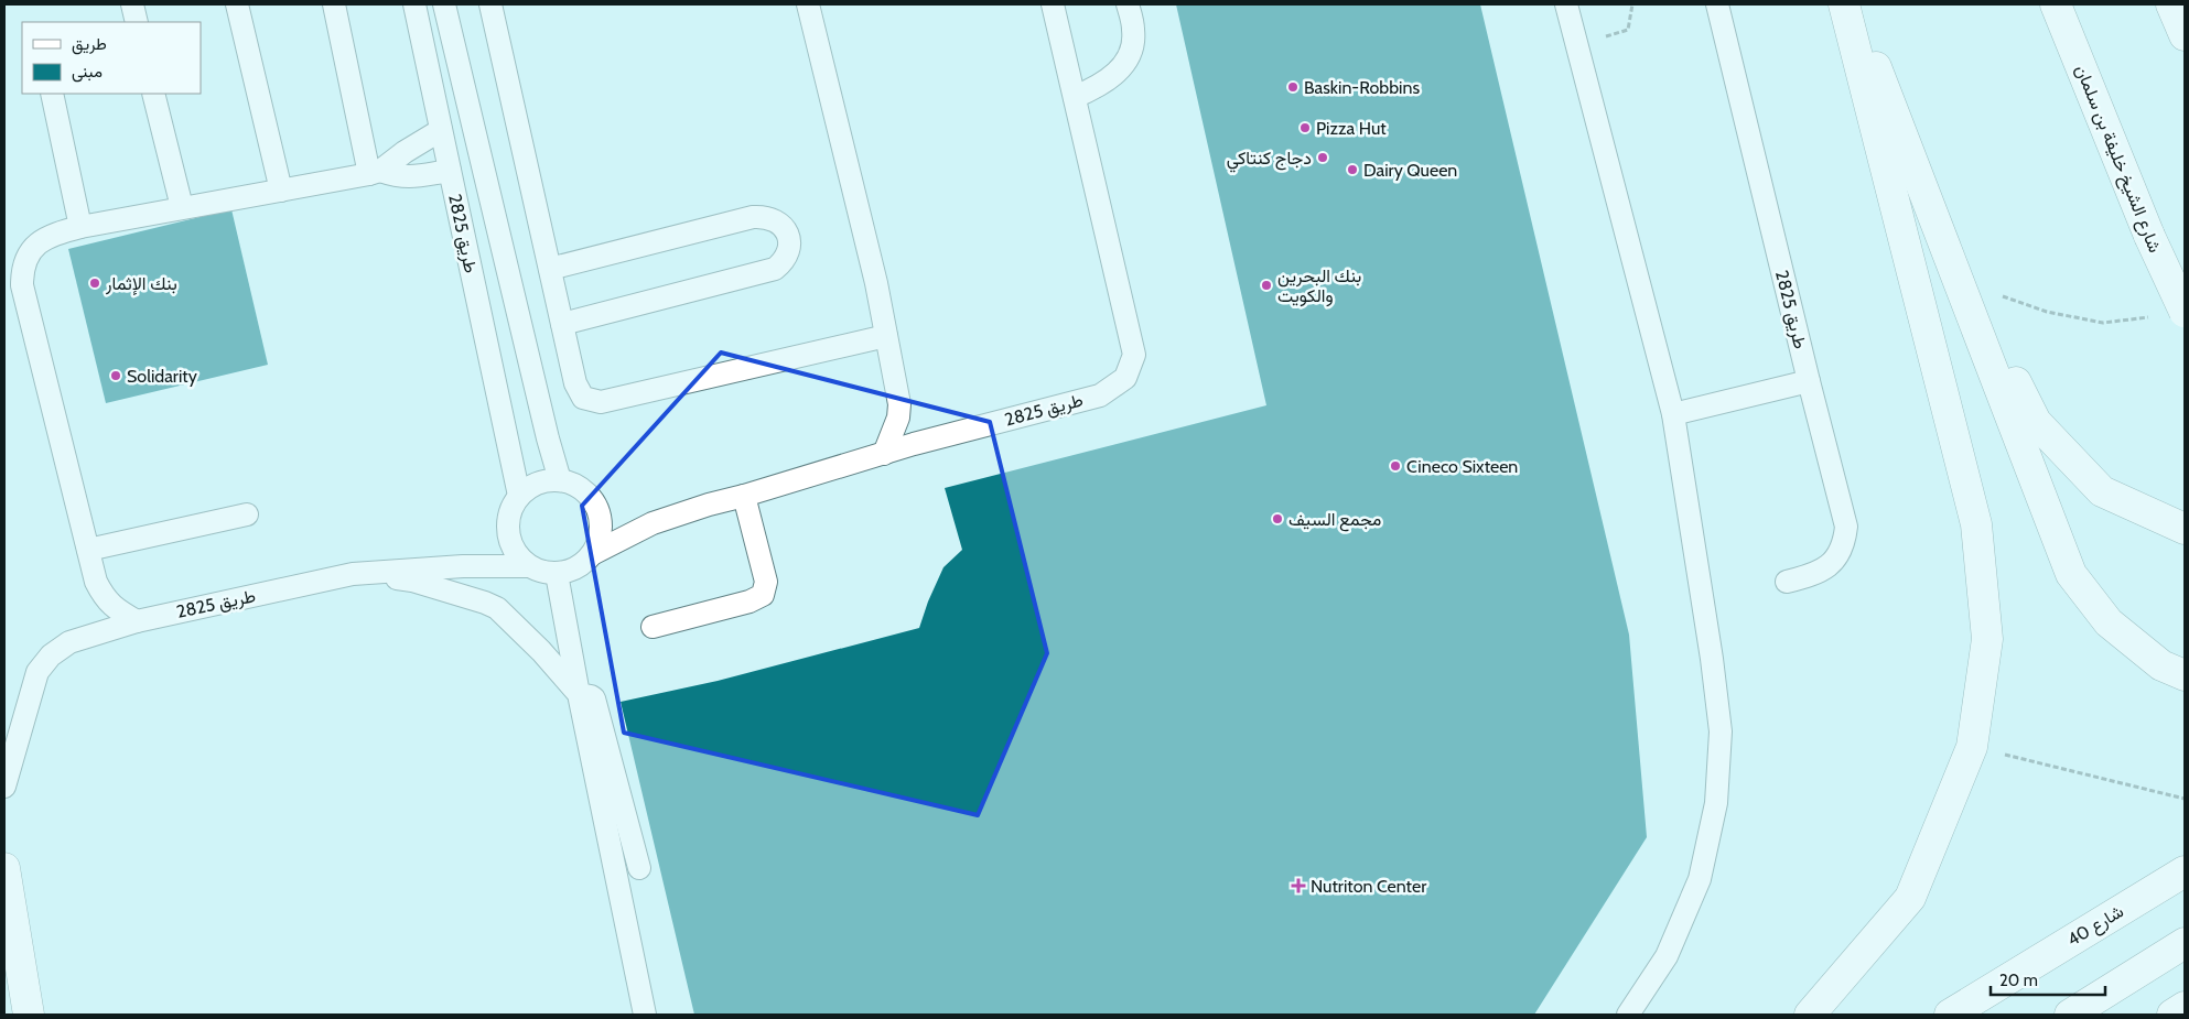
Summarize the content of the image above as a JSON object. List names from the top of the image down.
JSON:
{
  "streets": {
    "main road": ["شارع الشيخ خليفة بن سلمان", "شارع 40"],
    "lane": ["طريق 2825"]
  },
  "places": {
    "other": [
      "Baskin-Robbins",
      "Pizza Hut",
      "دجاج كنتاكي",
      "Dairy Queen",
      "بنك الإثمار",
      "بنك البحرين والكويت",
      "Solidarity",
      "Cineco Sixteen",
      "مجمع السيف"
    ],
    "health": ["Nutriton Center"]
  },
  "legend": ["طريق", "مبنى"],
  "scale_bar": "20 m"
}
